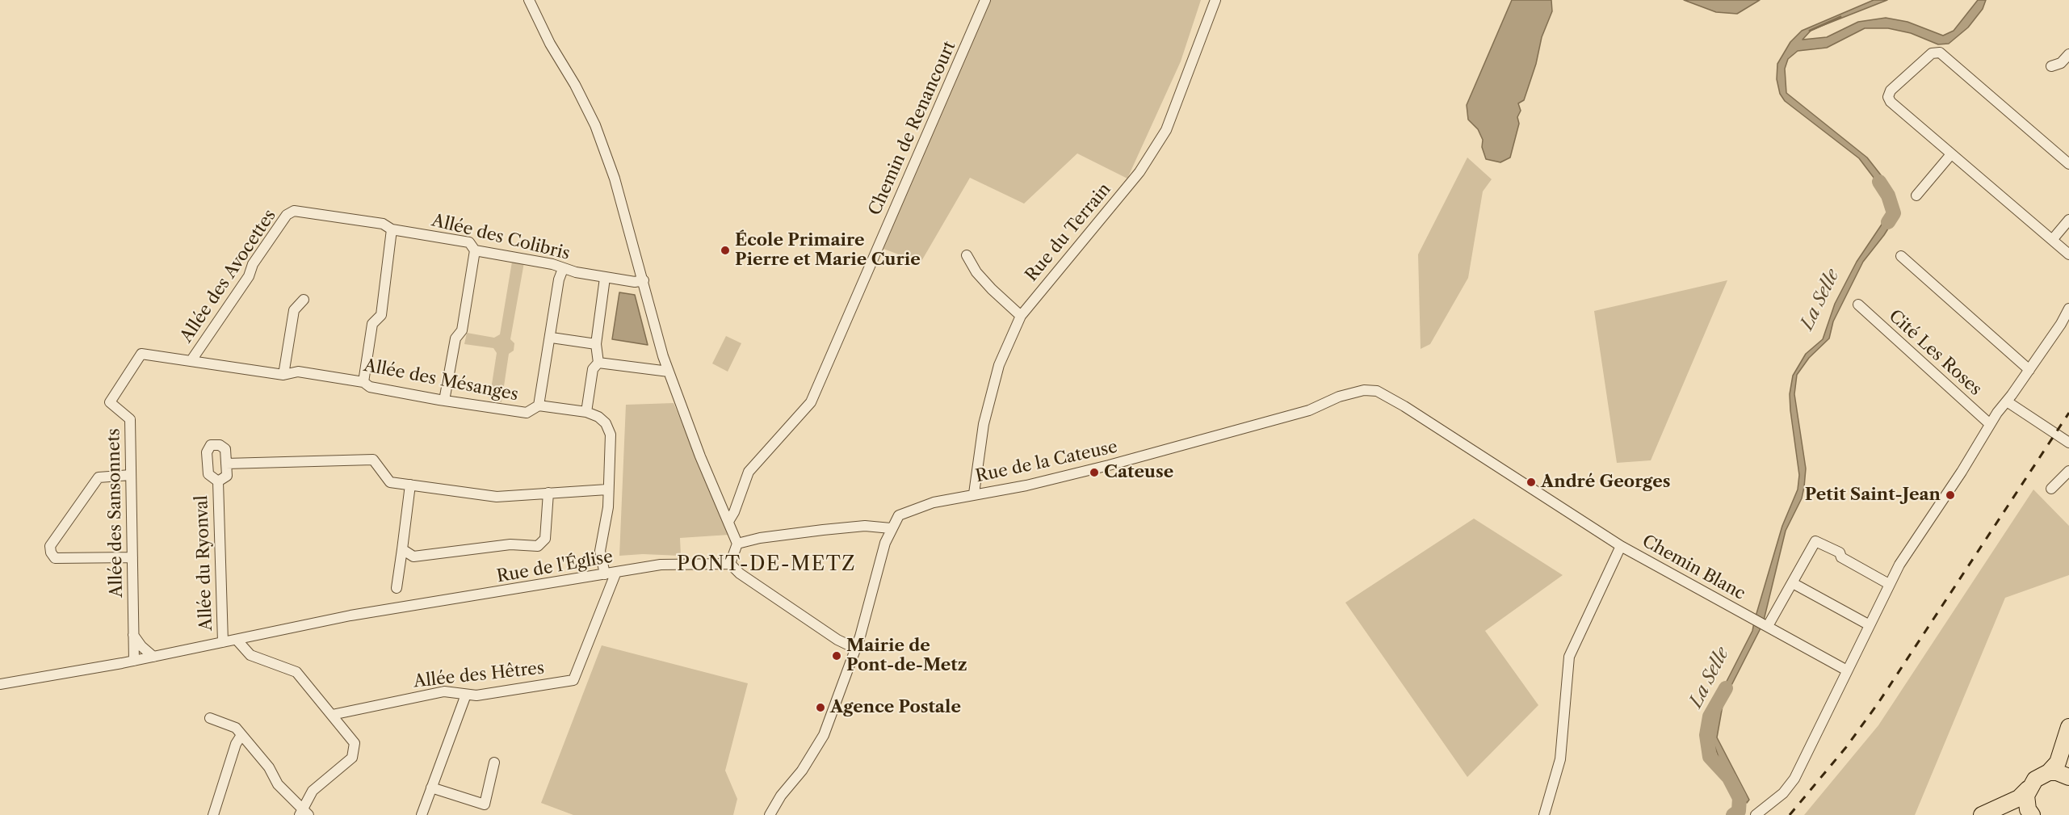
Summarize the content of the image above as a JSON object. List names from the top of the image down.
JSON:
{
  "streets": {
    "street": [
      "Chemin de Renancourt",
      "Rue du Terrain",
      "Allée des Colibris",
      "Allée des Avocettes",
      "Cité Les Roses",
      "Allée des Mésanges",
      "Rue de la Cateuse",
      "Allée des Sansonnets",
      "Allée du Ryonval",
      "Rue de l'Église",
      "Chemin Blanc",
      "Allée des Hêtres"
    ]
  },
  "crossings": [
    ["Rue du Terrain", "Rue de la Cateuse"],
    ["Allée des Colibris", "Allée des Avocettes"],
    ["Allée des Avocettes", "Allée des Mésanges"],
    ["Allée des Mésanges", "Allée des Sansonnets"],
    ["Allée des Mésanges", "Rue de l'Église"],
    ["Rue de la Cateuse", "Chemin Blanc"],
    ["Allée des Sansonnets", "Rue de l'Église"],
    ["Allée du Ryonval", "Rue de l'Église"],
    ["Rue de l'Église", "Allée des Hêtres"]
  ],
  "districts": ["PONT-DE-METZ"],
  "water": ["La Selle"],
  "places": [
    "École Primaire Pierre et Marie Curie",
    "Cateuse",
    "André Georges",
    "Petit Saint-Jean",
    "Mairie de Pont-de-Metz",
    "Agence Postale"
  ]
}
